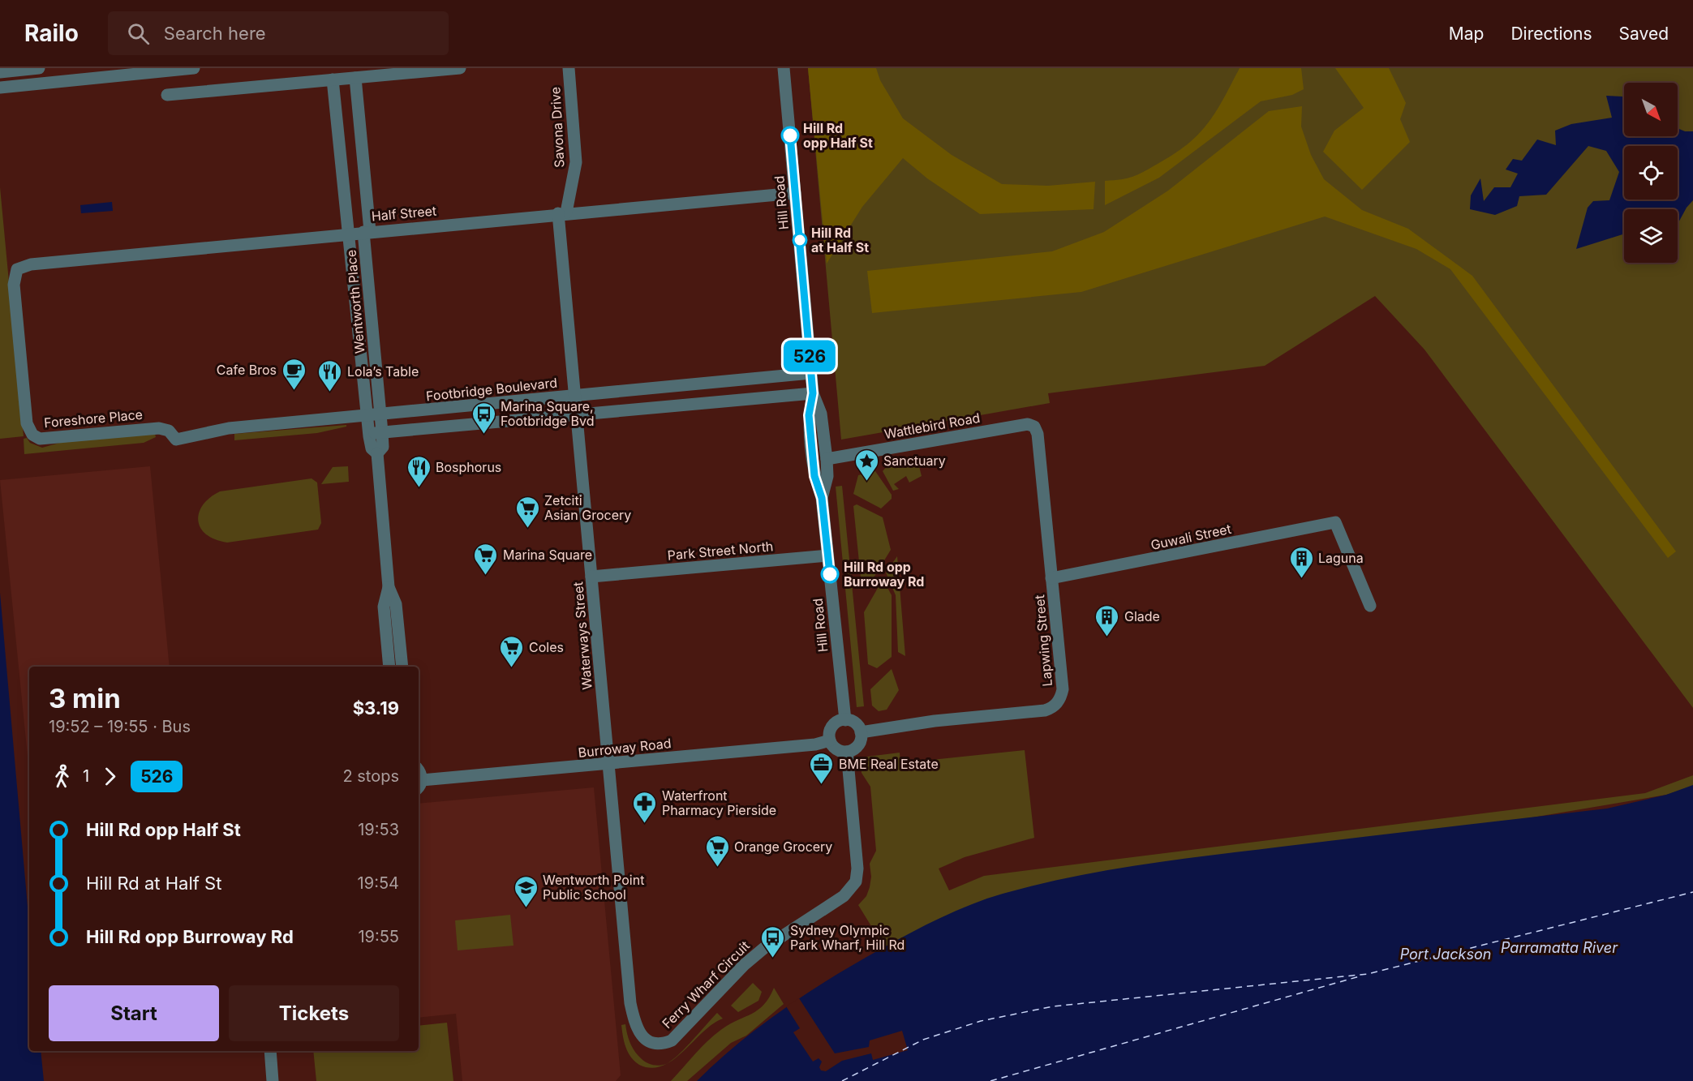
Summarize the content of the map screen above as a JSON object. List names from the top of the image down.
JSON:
{
  "streets": {
    "street": [
      "Savona Drive",
      "Hill Road",
      "Half Street",
      "Wentworth Place",
      "Footbridge Boulevard",
      "Foreshore Place",
      "Wattlebird Road",
      "Guwali Street",
      "Park Street North",
      "Waterways Street",
      "Lapwing Street",
      "Burroway Road",
      "Ferry Wharf Circuit"
    ]
  },
  "crossings": [
    ["Savona Drive", "Half Street"],
    ["Savona Drive", "Waterways Street"],
    ["Hill Road", "Half Street"],
    ["Hill Road", "Footbridge Boulevard"],
    ["Hill Road", "Wattlebird Road"],
    ["Hill Road", "Park Street North"],
    ["Hill Road", "Lapwing Street"],
    ["Hill Road", "Burroway Road"],
    ["Hill Road", "Ferry Wharf Circuit"],
    ["Half Street", "Wentworth Place"],
    ["Half Street", "Foreshore Place"],
    ["Half Street", "Waterways Street"],
    ["Wentworth Place", "Footbridge Boulevard"],
    ["Footbridge Boulevard", "Foreshore Place"],
    ["Footbridge Boulevard", "Waterways Street"],
    ["Wattlebird Road", "Lapwing Street"],
    ["Guwali Street", "Lapwing Street"],
    ["Park Street North", "Waterways Street"],
    ["Waterways Street", "Burroway Road"],
    ["Waterways Street", "Ferry Wharf Circuit"],
    ["Lapwing Street", "Burroway Road"],
    ["Lapwing Street", "Ferry Wharf Circuit"],
    ["Burroway Road", "Ferry Wharf Circuit"]
  ],
  "water": ["Parramatta River", "Port Jackson"],
  "places": {
    "other": ["Hill Rd opp Half St", "Hill Rd at Half St", "Hill Rd opp Burroway Rd"],
    "cafe": ["Cafe Bros"],
    "restaurant": ["Lola’s Table", "Bosphorus"],
    "bus stop": ["Marina Square, Footbridge Bvd", "Sydney Olympic Park Wharf, Hill Rd"],
    "place": ["Sanctuary"],
    "supermarket": [
      "Zetciti Asian Grocery",
      "Marina Square",
      "Coles",
      "Orange Grocery"
    ],
    "building": ["Laguna", "Glade"],
    "office": ["BME Real Estate"],
    "pharmacy": ["Waterfront Pharmacy Pierside"],
    "school or university": ["Wentworth Point Public School"]
  },
  "lines": ["bus line 526"],
  "north": "bottom right",
  "page": {
    "header": "Railo",
    "search": "Search here",
    "nav": ["Map", "Directions", "Saved"],
    "on_map": "526",
    "heading": ["3 min", "19:52 – 19:55 · Bus", "$3.19"],
    "legs": ["1", "526", "2 stops"],
    "list": [
      {
        "name": "Hill Rd opp Half St",
        "value": "19:53"
      },
      {
        "name": "Hill Rd at Half St",
        "value": "19:54"
      },
      {
        "name": "Hill Rd opp Burroway Rd",
        "value": "19:55"
      }
    ],
    "buttons": ["Start", "Tickets"]
  }
}
